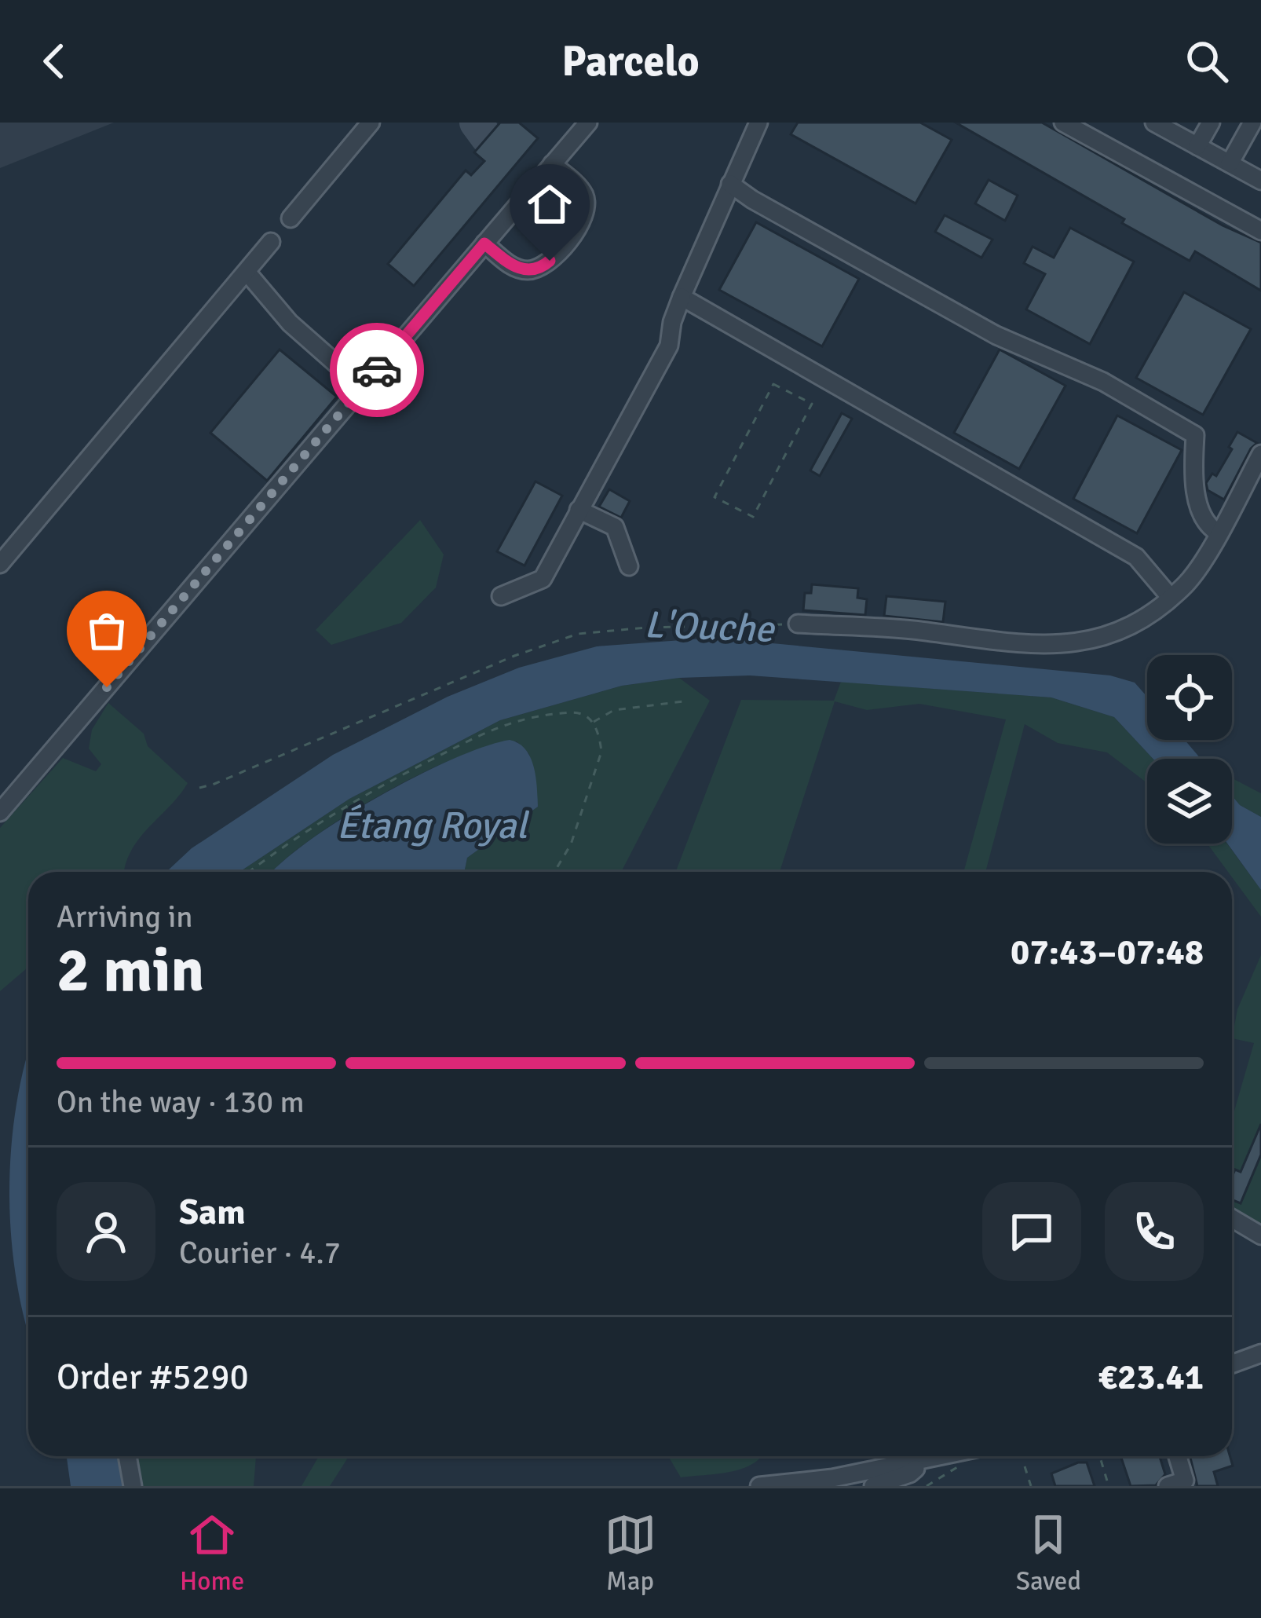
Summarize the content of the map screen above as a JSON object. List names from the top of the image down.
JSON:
{
  "water": ["L'Ouche", "Étang Royal"],
  "page": {
    "header": "Parcelo",
    "heading": ["2 min", "Arriving in", "07:43–07:48"],
    "panel": [
      "Sam",
      "Courier · 4.7",
      "Order #5290",
      "€23.41"
    ],
    "bar": "On the way · 130 m",
    "tabs": ["Home", "Map", "Saved"]
  }
}
